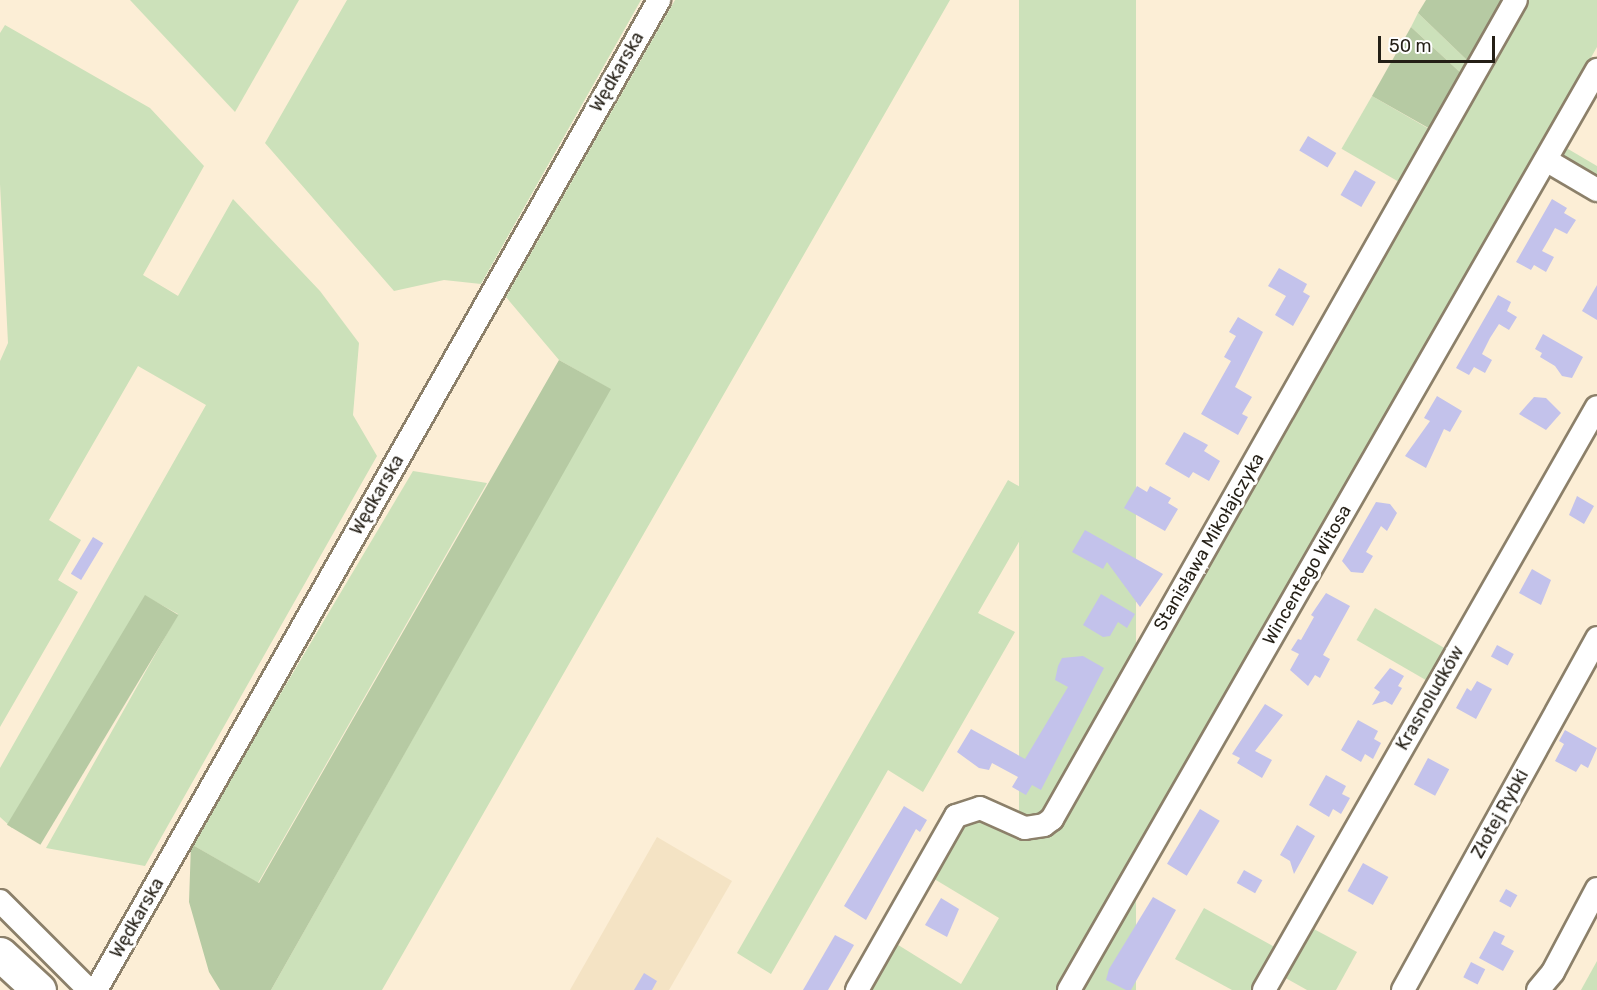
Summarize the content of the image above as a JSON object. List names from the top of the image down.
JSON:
{
  "streets": {
    "street": [
      "Wędkarska",
      "Stanisława Mikołajczyka",
      "Wincentego Witosa",
      "Krasnoludków",
      "Złotej Rybki"
    ]
  },
  "scale_bar": "50 m"
}
